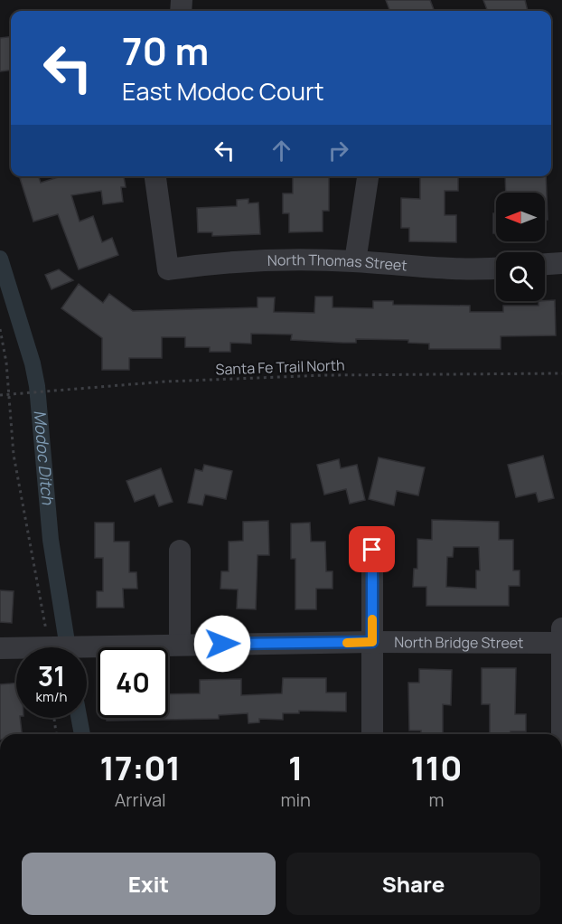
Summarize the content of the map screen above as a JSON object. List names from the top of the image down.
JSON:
{
  "streets": {
    "street": ["North Thomas Street", "North Bridge Street"],
    "path": ["Santa Fe Trail North"]
  },
  "water": ["Modoc Ditch"],
  "north": "left",
  "page": {
    "turn": ["70 m", "East Modoc Court"],
    "speed": "31 km/h",
    "limit": "40",
    "eta": [
      "17:01",
      "Arrival",
      "1",
      "min",
      "110",
      "m"
    ],
    "buttons": ["Exit", "Share"]
  }
}
